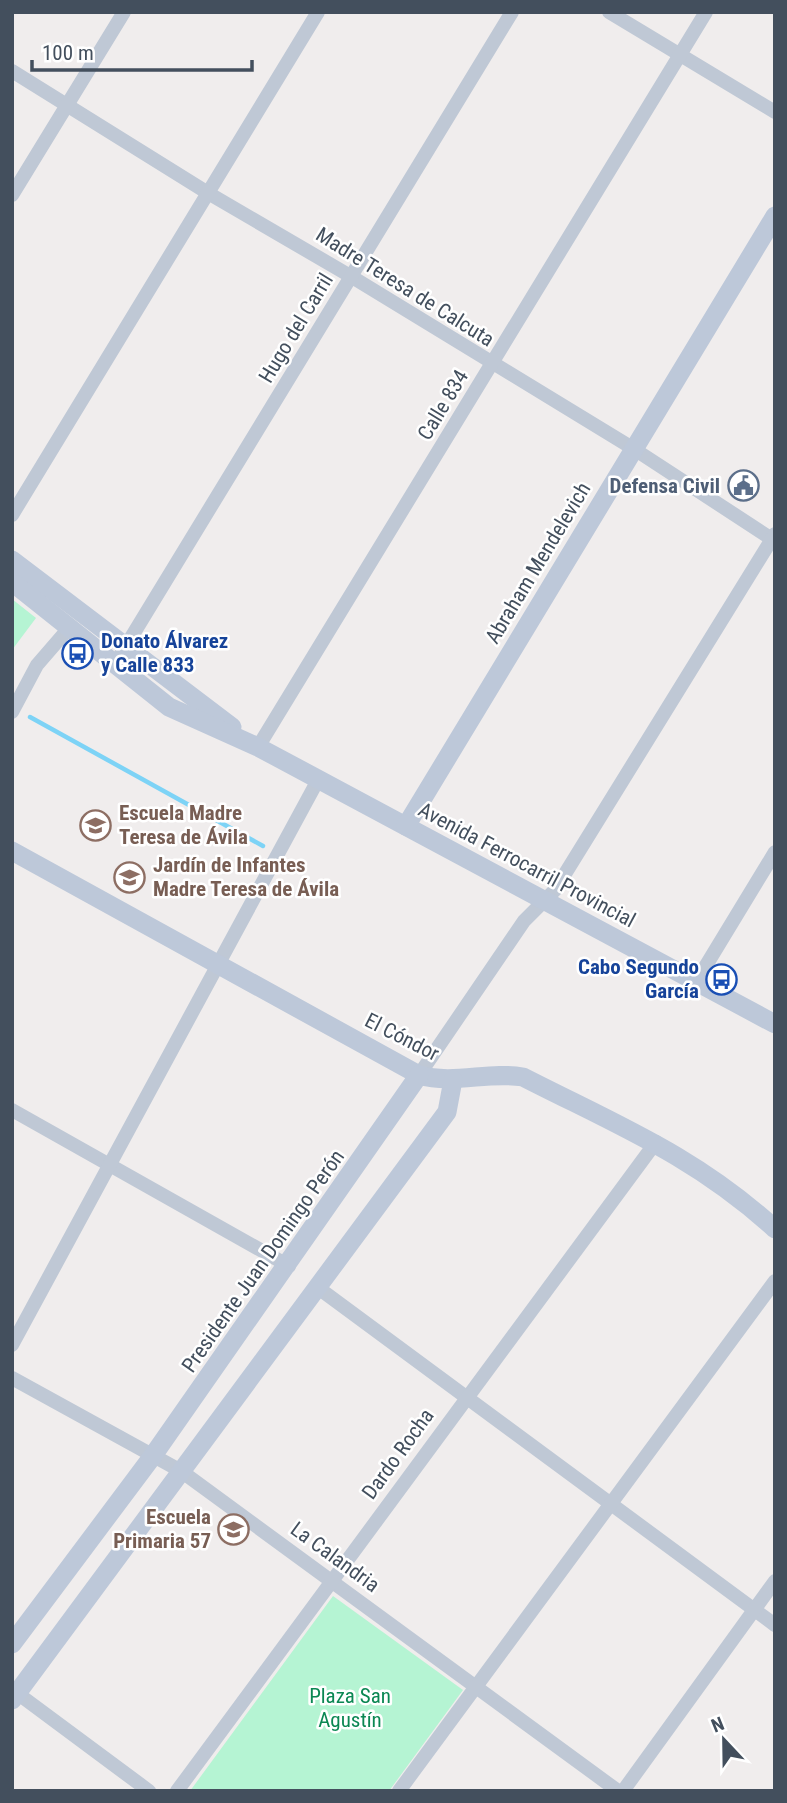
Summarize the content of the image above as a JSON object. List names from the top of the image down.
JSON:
{
  "streets": {
    "main road": [
      "Abraham Mendelevich",
      "Avenida Ferrocarril Provincial",
      "El Cóndor",
      "Presidente Juan Domingo Perón"
    ],
    "street": [
      "Madre Teresa de Calcuta",
      "Hugo del Carril",
      "Calle 834",
      "Dardo Rocha",
      "La Calandria"
    ]
  },
  "crossings": [
    ["Madre Teresa de Calcuta", "Hugo del Carril"],
    ["Madre Teresa de Calcuta", "Calle 834"],
    ["Madre Teresa de Calcuta", "Abraham Mendelevich"],
    ["Madre Teresa de Calcuta", "Presidente Juan Domingo Perón"],
    ["Hugo del Carril", "Avenida Ferrocarril Provincial"],
    ["Calle 834", "Avenida Ferrocarril Provincial"],
    ["Abraham Mendelevich", "Avenida Ferrocarril Provincial"],
    ["Avenida Ferrocarril Provincial", "Presidente Juan Domingo Perón"],
    ["El Cóndor", "Presidente Juan Domingo Perón"],
    ["El Cóndor", "Dardo Rocha"],
    ["Presidente Juan Domingo Perón", "La Calandria"],
    ["Dardo Rocha", "La Calandria"]
  ],
  "parks": ["Plaza San Agustín"],
  "places": {
    "public building": ["Defensa Civil"],
    "bus stop": ["Donato Álvarez y Calle 833", "Cabo Segundo García"],
    "school or university": ["Escuela Madre Teresa de Ávila", "Jardín de Infantes Madre Teresa de Ávila", "Escuela Primaria 57"]
  },
  "scale_bar": "100 m",
  "north": "top"
}
